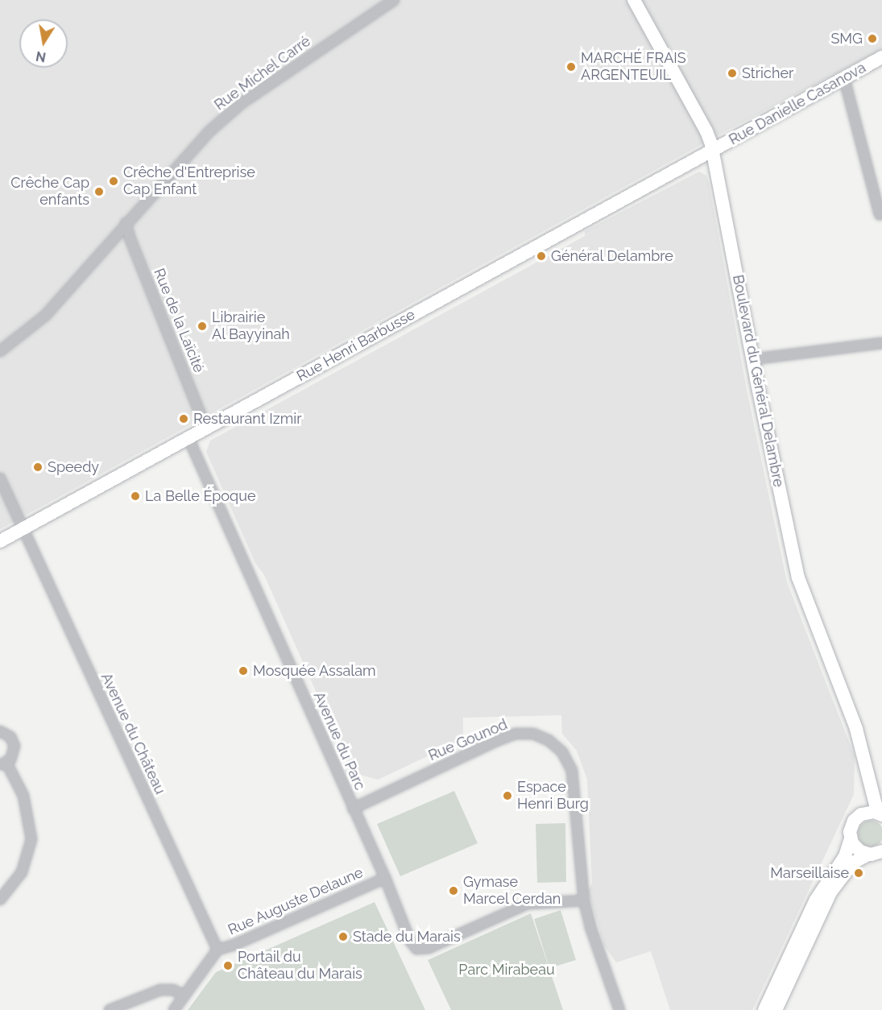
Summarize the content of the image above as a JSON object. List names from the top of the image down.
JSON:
{
  "streets": {
    "street": [
      "Rue Michel Carré",
      "Rue Danielle Casanova",
      "Rue de la Laïcité",
      "Rue Henri Barbusse",
      "Boulevard du Général Delambre",
      "Avenue du Château",
      "Rue Gounod",
      "Avenue du Parc",
      "Rue Auguste Delaune"
    ]
  },
  "crossings": [
    ["Rue Michel Carré", "Rue de la Laïcité"],
    ["Rue Danielle Casanova", "Rue Henri Barbusse"],
    ["Rue Danielle Casanova", "Boulevard du Général Delambre"],
    ["Rue de la Laïcité", "Rue Henri Barbusse"],
    ["Rue Henri Barbusse", "Boulevard du Général Delambre"],
    ["Rue Henri Barbusse", "Avenue du Château"],
    ["Rue Henri Barbusse", "Avenue du Parc"],
    ["Avenue du Château", "Rue Auguste Delaune"],
    ["Rue Gounod", "Avenue du Parc"],
    ["Avenue du Parc", "Rue Auguste Delaune"]
  ],
  "parks": ["Parc Mirabeau"],
  "places": [
    "SMG",
    "MARCHÉ FRAIS ARGENTEUIL",
    "Stricher",
    "Crêche d'Entreprise Cap Enfant",
    "Crêche Cap enfants",
    "Général Delambre",
    "Librairie Al Bayyinah",
    "Restaurant Izmir",
    "Speedy",
    "La Belle Époque",
    "Mosquée Assalam",
    "Espace Henri Burg",
    "Marseillaise",
    "Gymase Marcel Cerdan",
    "Stade du Marais",
    "Portail du Château du Marais"
  ],
  "north": "bottom"
}
